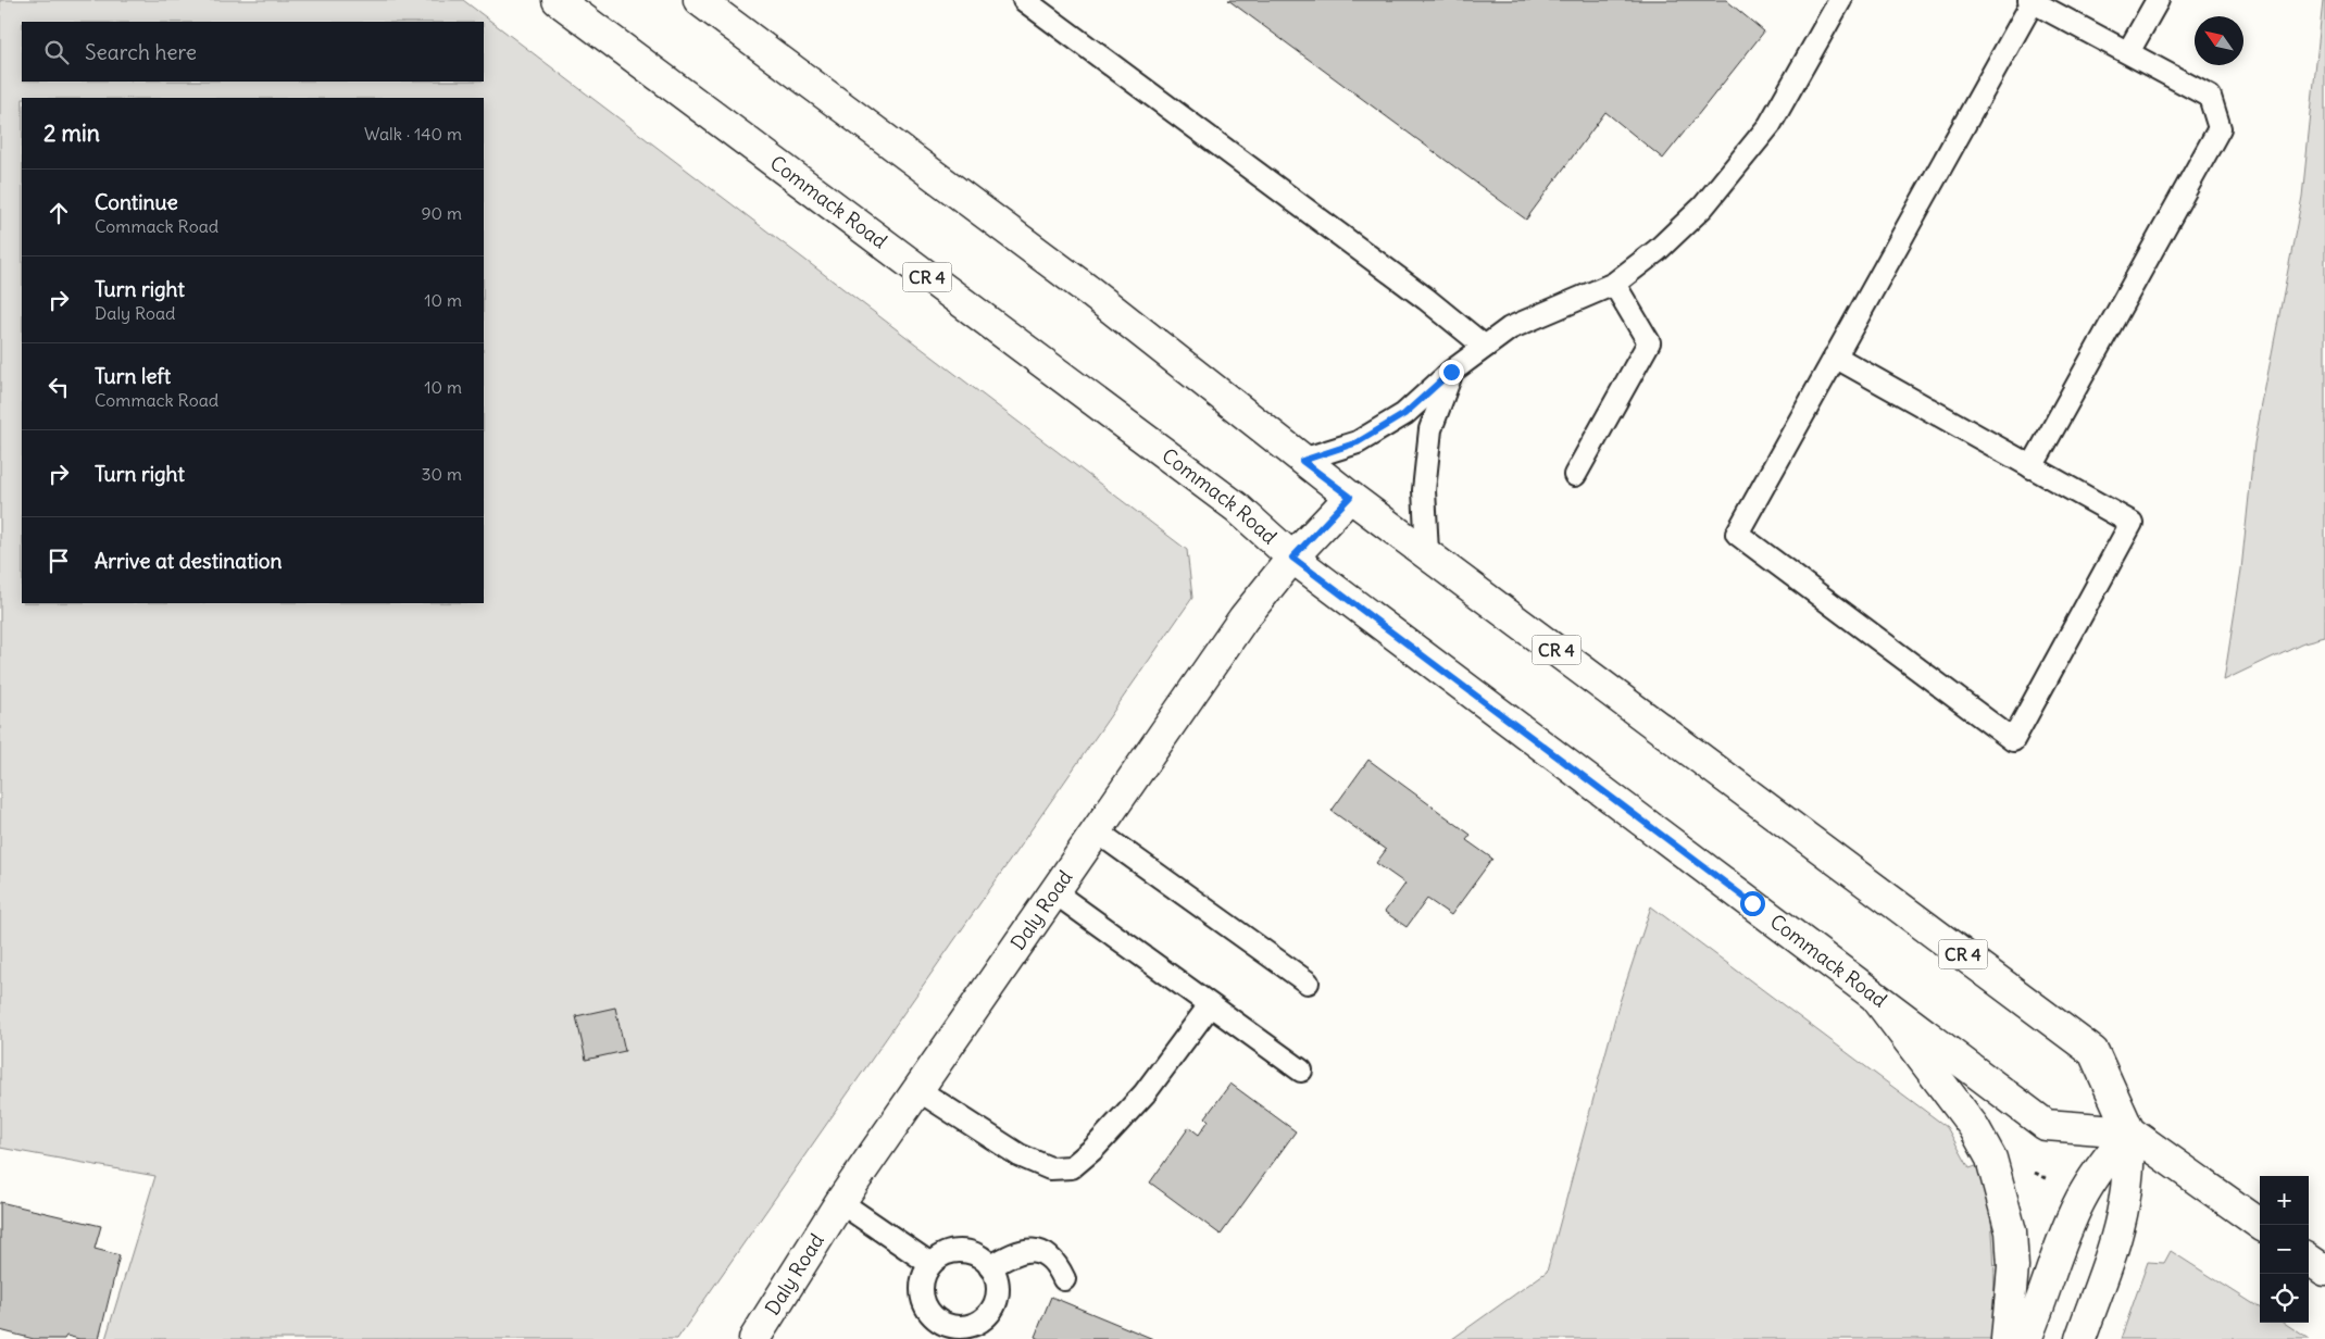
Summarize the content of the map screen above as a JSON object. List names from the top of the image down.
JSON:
{
  "streets": {
    "main road": ["Commack Road", "CR 4", "Daly Road"]
  },
  "crossings": [
    ["Commack Road", "CR 4"],
    ["Commack Road", "Daly Road"],
    ["CR 4", "Daly Road"]
  ],
  "north": "top left",
  "page": {
    "search": "Search here",
    "heading": ["2 min", "Walk · 140 m"],
    "list": [
      ["Continue", "Commack Road", "90 m"],
      ["Turn right", "Daly Road", "10 m"],
      ["Turn left", "Commack Road", "10 m"],
      ["Turn right", "30 m"],
      "Arrive at destination"
    ],
    "map_buttons": ["+", "−"]
  }
}
